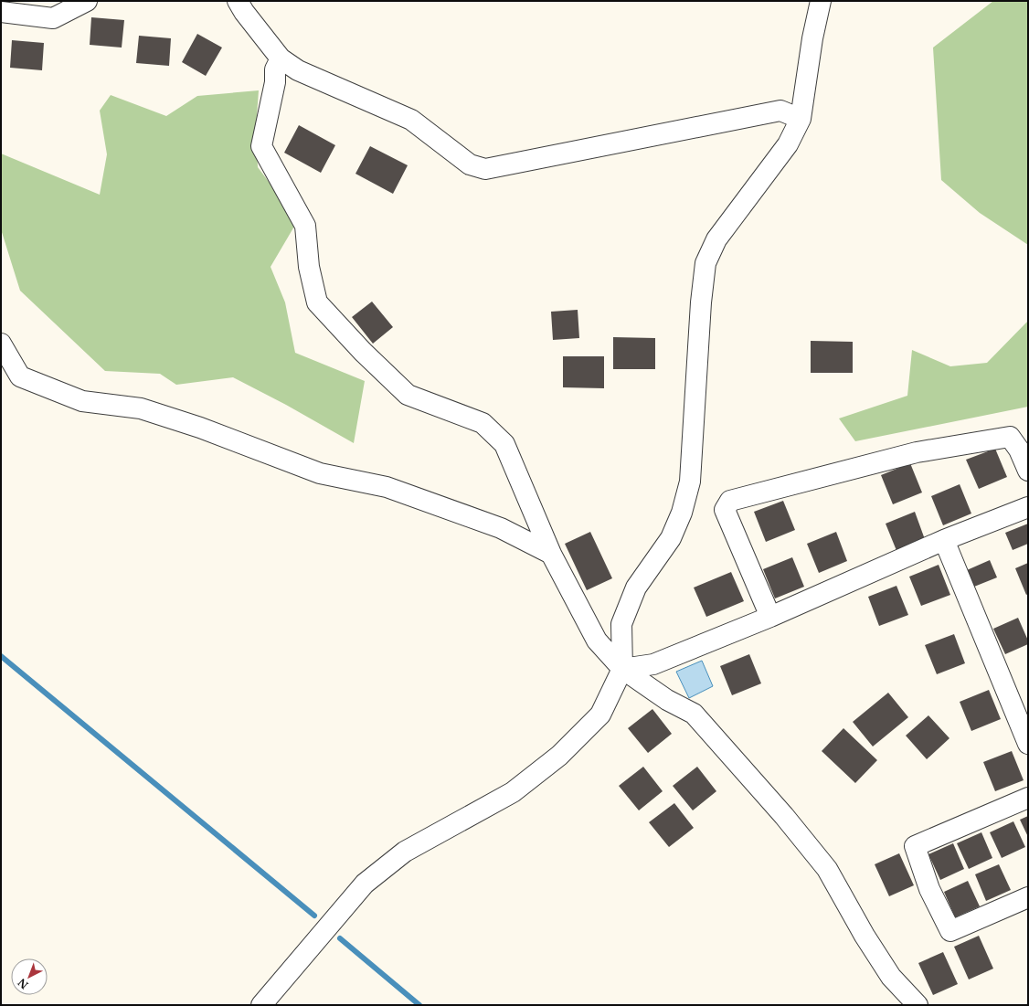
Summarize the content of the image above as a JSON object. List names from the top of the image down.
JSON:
{
  "north": "bottom left"
}
